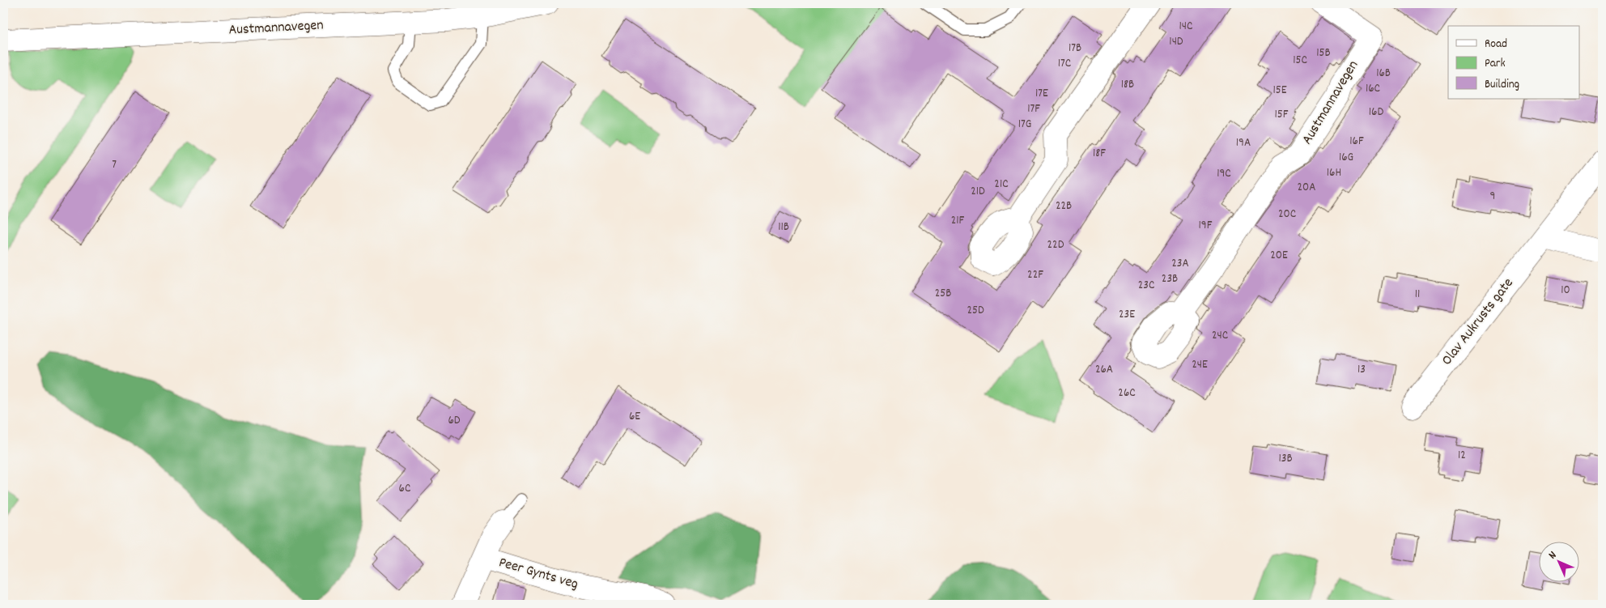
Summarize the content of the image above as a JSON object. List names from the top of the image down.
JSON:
{
  "streets": {
    "street": ["Austmannavegen", "Olav Aukrusts gate", "Peer Gynts veg"]
  },
  "house_numbers": [
    "14C",
    "14D",
    "17B",
    "15B",
    "15C",
    "17C",
    "16B",
    "18B",
    "16C",
    "15E",
    "17E",
    "17F",
    "16D",
    "15F",
    "17G",
    "16F",
    "19A",
    "18F",
    "16G",
    "7",
    "16H",
    "19C",
    "21C",
    "20A",
    "21D",
    "9",
    "22B",
    "20C",
    "21F",
    "19F",
    "11B",
    "22D",
    "20E",
    "23A",
    "22F",
    "23B",
    "23C",
    "10",
    "25B",
    "11",
    "25D",
    "23E",
    "24C",
    "24E",
    "26A",
    "13",
    "26C",
    "6E",
    "6D",
    "12",
    "13B",
    "6C"
  ],
  "legend": ["Road", "Park", "Building"],
  "north": "top left"
}
